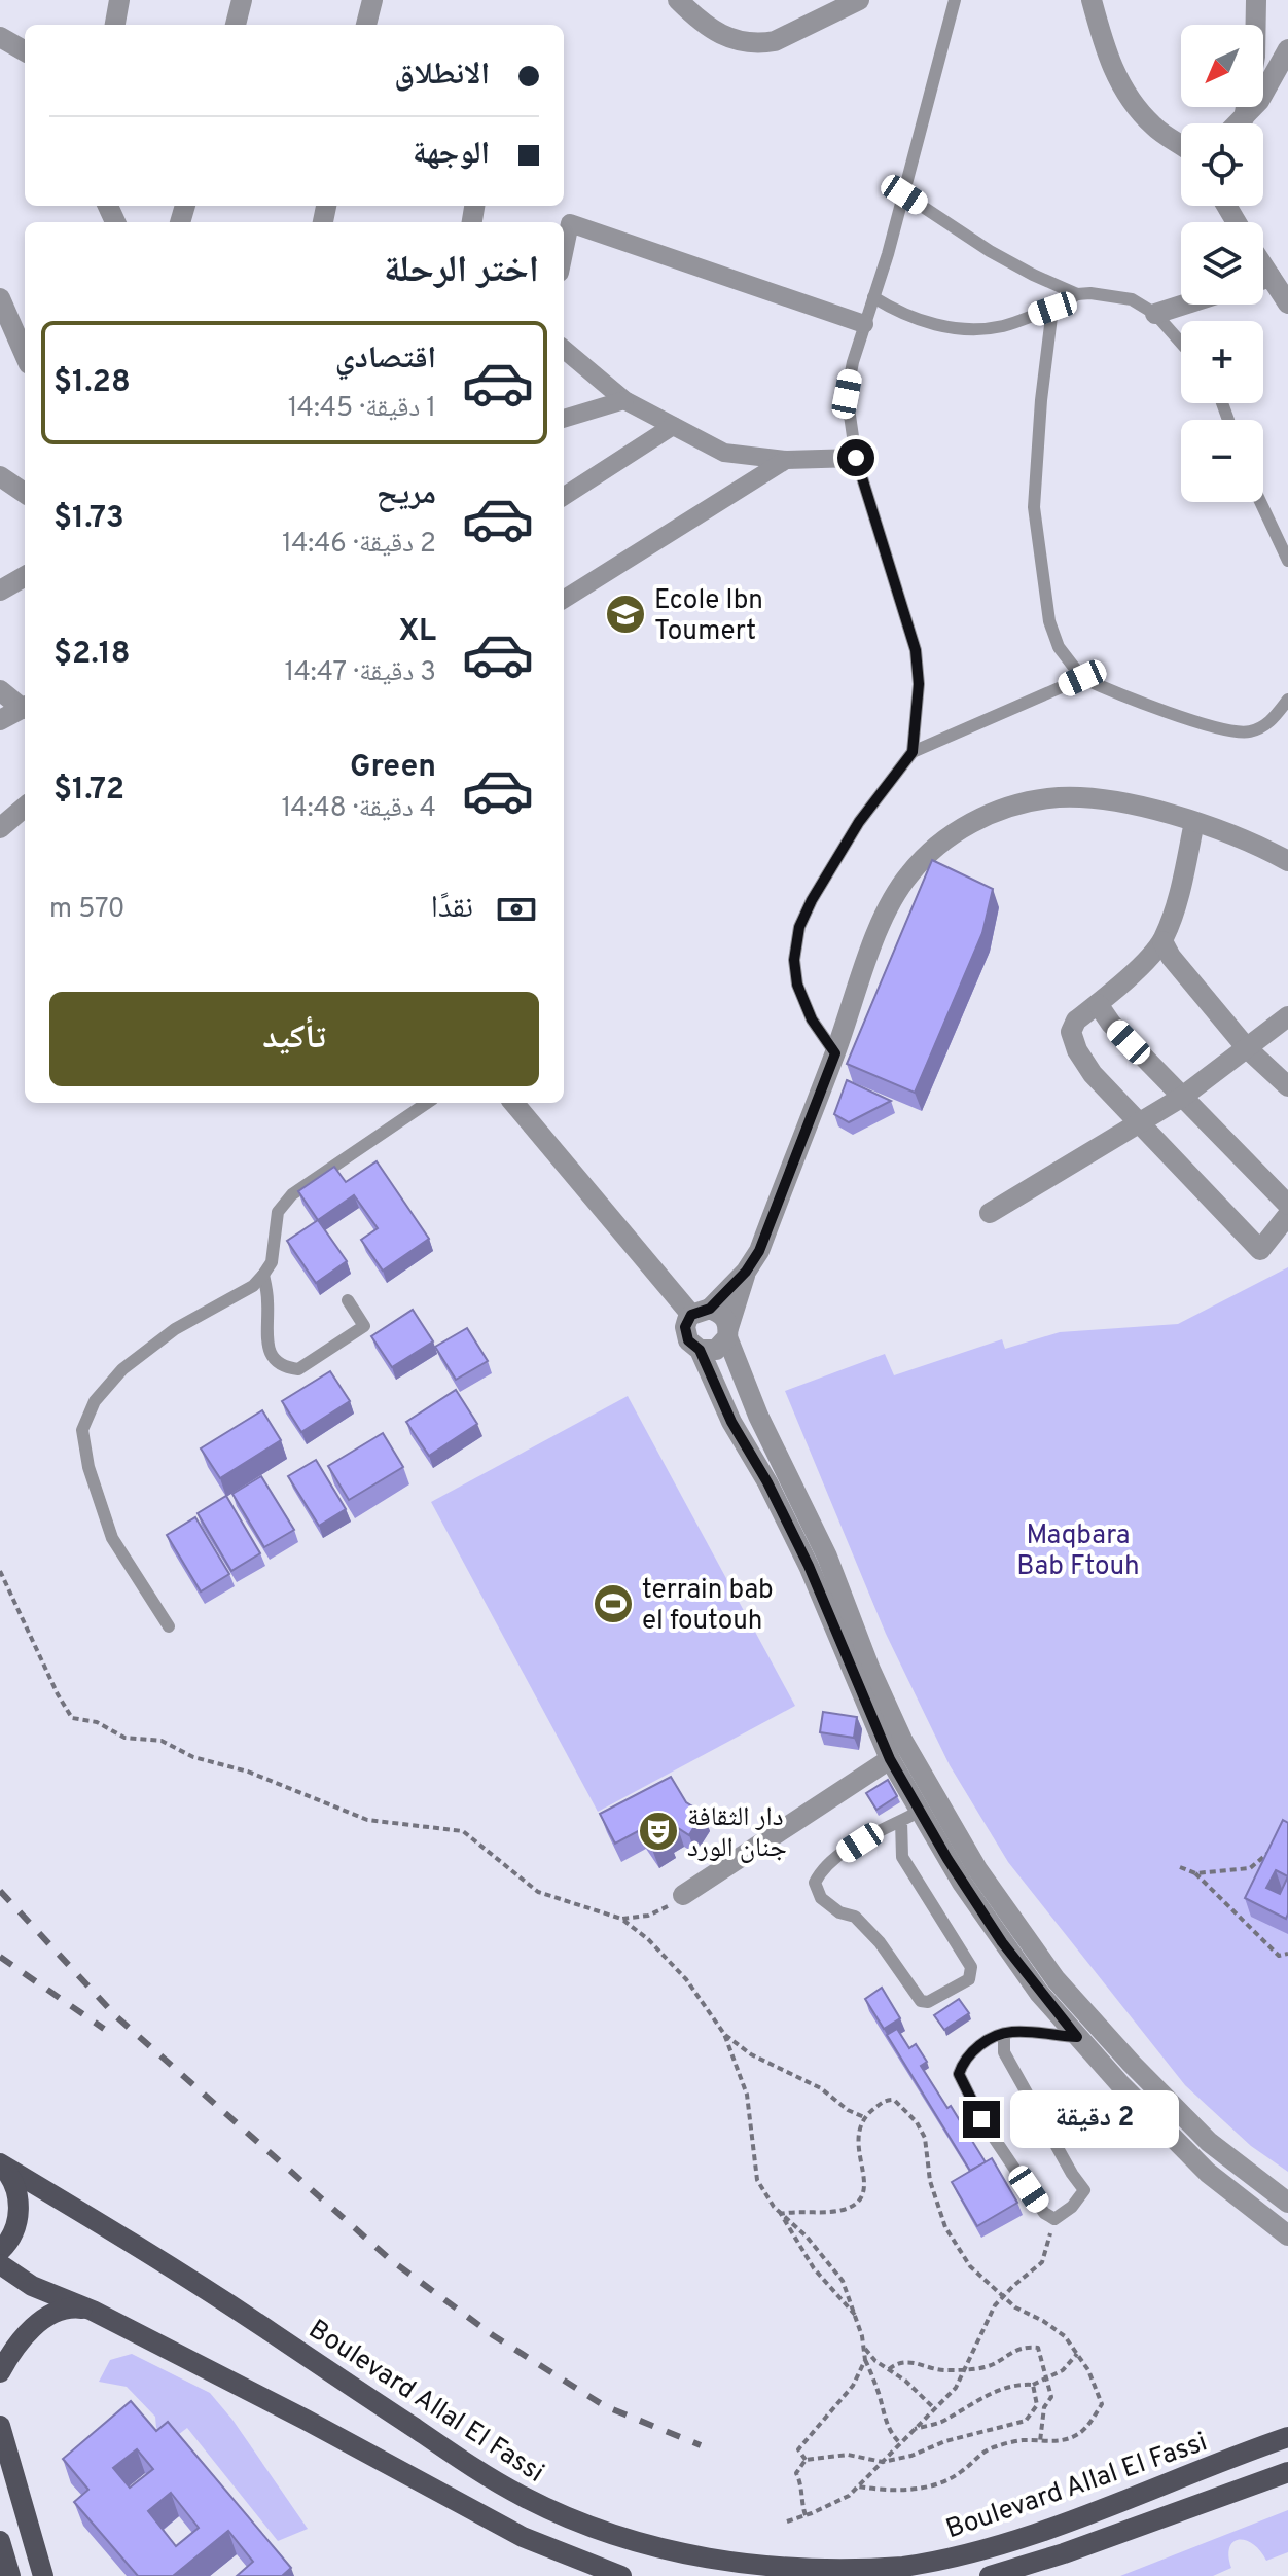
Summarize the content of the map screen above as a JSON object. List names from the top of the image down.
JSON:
{
  "streets": {
    "main road": ["Boulevard Allal El Fassi"]
  },
  "parks": ["Maqbara Bab Ftouh"],
  "places": {
    "school or university": ["Ecole Ibn Toumert"],
    "sports": ["terrain bab el foutouh"],
    "theatre": ["دار الثقافة جنان الورد"]
  },
  "north": "bottom left",
  "page": {
    "map_buttons": ["+", "−"],
    "banner": ["الانطلاق", "الوجهة"],
    "heading": "اختر الرحلة",
    "list": [
      {
        "name": "اقتصادي",
        "note": "1 دقيقة · 14:45",
        "value": "$1.28"
      },
      {
        "name": "مريح",
        "note": "2 دقيقة · 14:46",
        "value": "$1.73"
      },
      {
        "name": "XL",
        "note": "3 دقيقة · 14:47",
        "value": "$2.18"
      },
      {
        "name": "Green",
        "note": "4 دقيقة · 14:48",
        "value": "$1.72"
      }
    ],
    "pay": ["نقدًا", "570 m"],
    "buttons": "تأكيد",
    "bubble": "2 دقيقة"
  }
}
